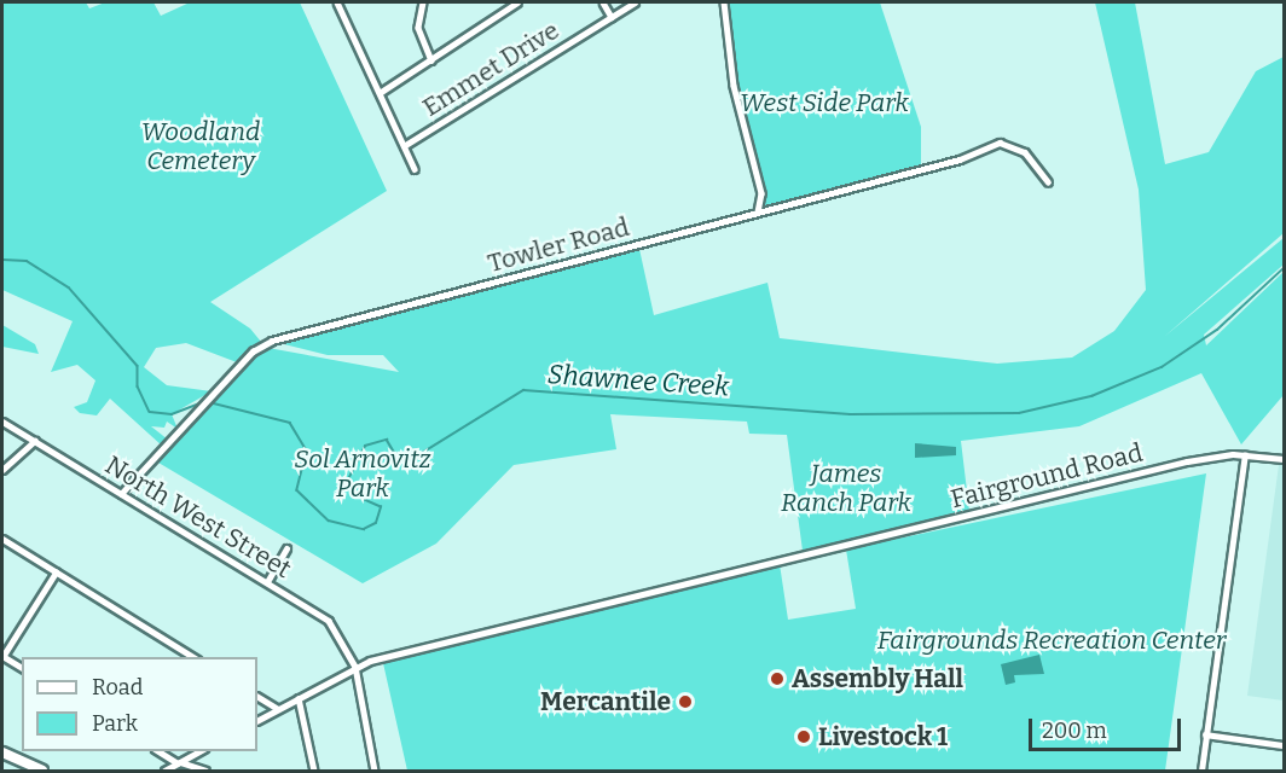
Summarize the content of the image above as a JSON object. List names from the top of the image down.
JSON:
{
  "streets": {
    "street": [
      "Emmet Drive",
      "Towler Road",
      "Fairground Road",
      "North West Street"
    ]
  },
  "crossings": [
    ["Towler Road", "North West Street"],
    ["Fairground Road", "North West Street"]
  ],
  "water": ["Shawnee Creek"],
  "parks": [
    "West Side Park",
    "Woodland Cemetery",
    "Sol Arnovitz Park",
    "James Ranch Park",
    "Fairgrounds Recreation Center"
  ],
  "places": ["Assembly Hall", "Mercantile", "Livestock 1"],
  "legend": ["Road", "Park"],
  "scale_bar": "200 m"
}
